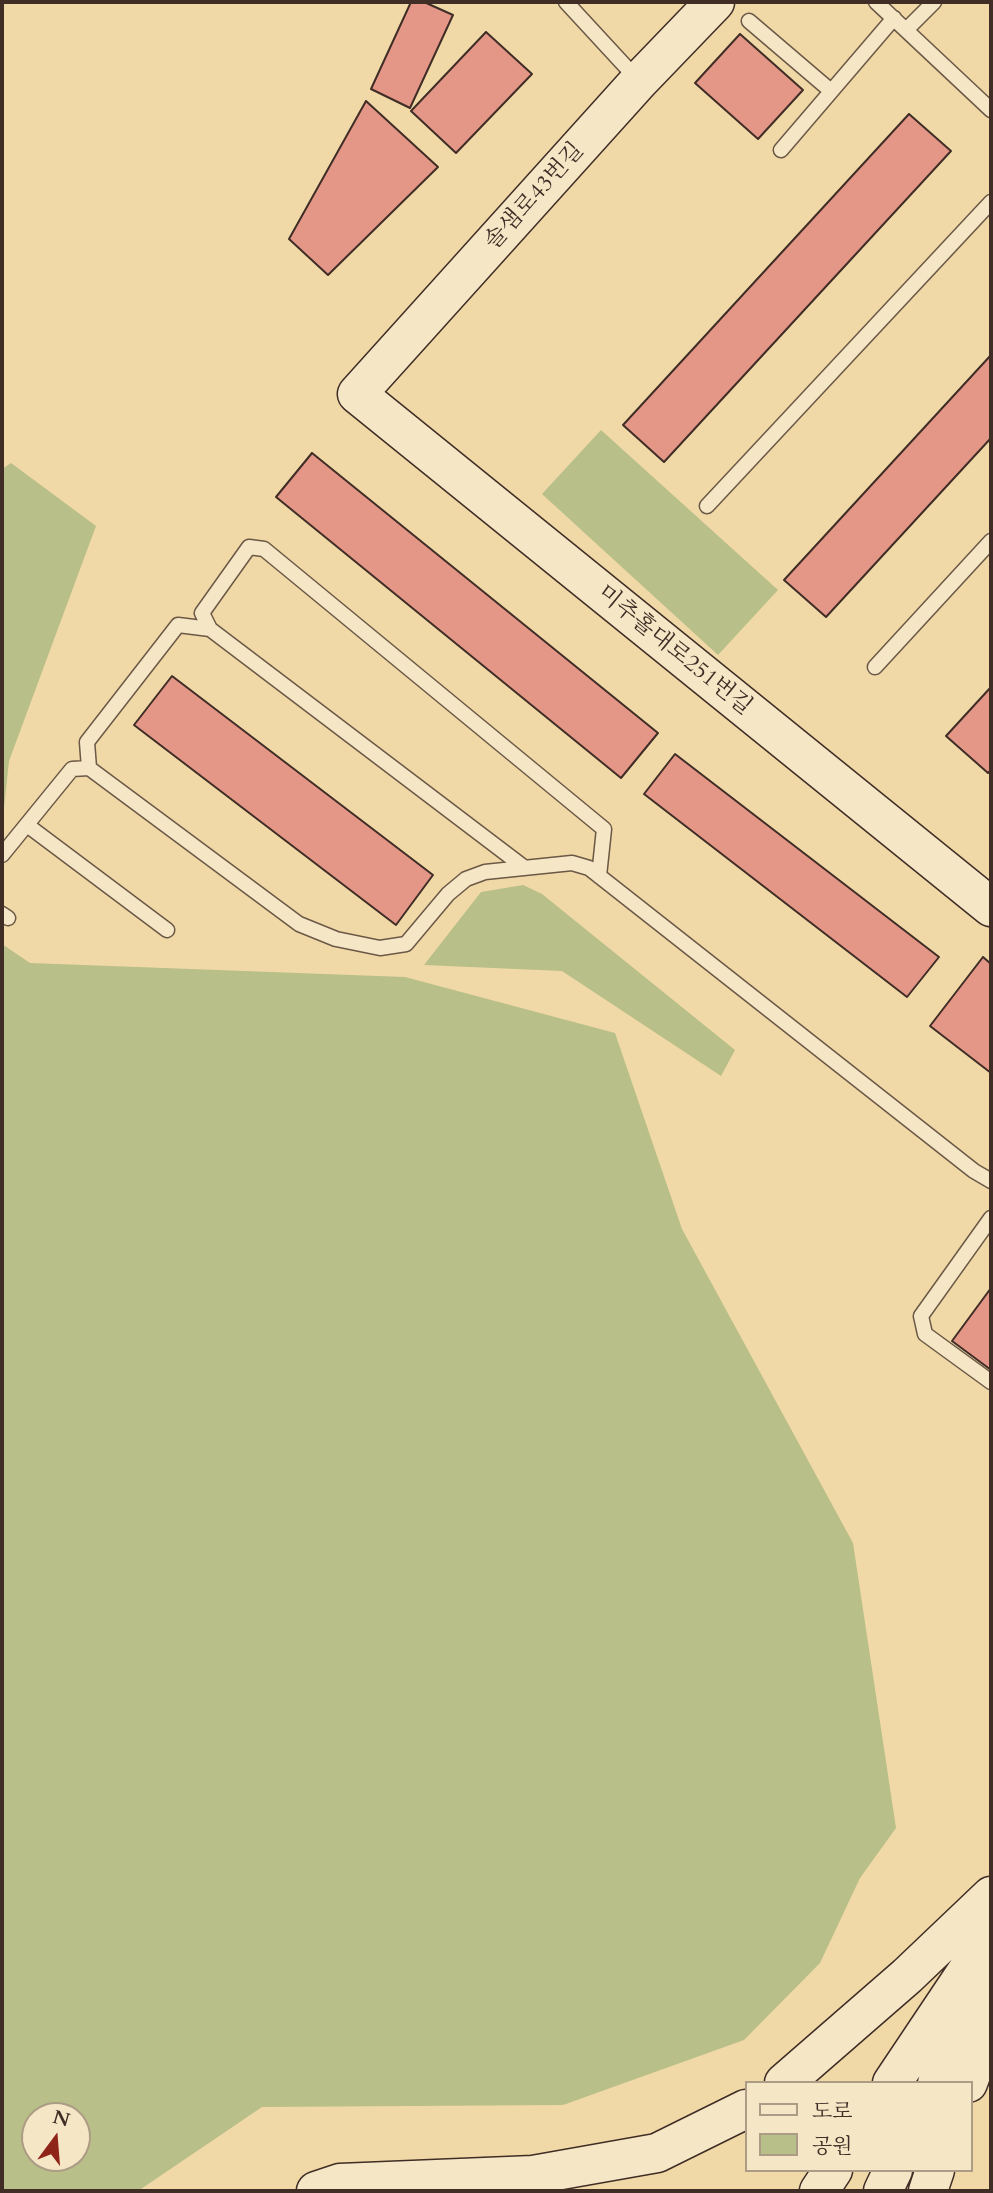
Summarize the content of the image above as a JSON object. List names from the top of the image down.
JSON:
{
  "streets": {
    "street": ["솔샘로43번길", "미추홀대로251번길"]
  },
  "crossings": [
    ["솔샘로43번길", "미추홀대로251번길"]
  ],
  "legend": ["도로", "공원"],
  "north": "top"
}
